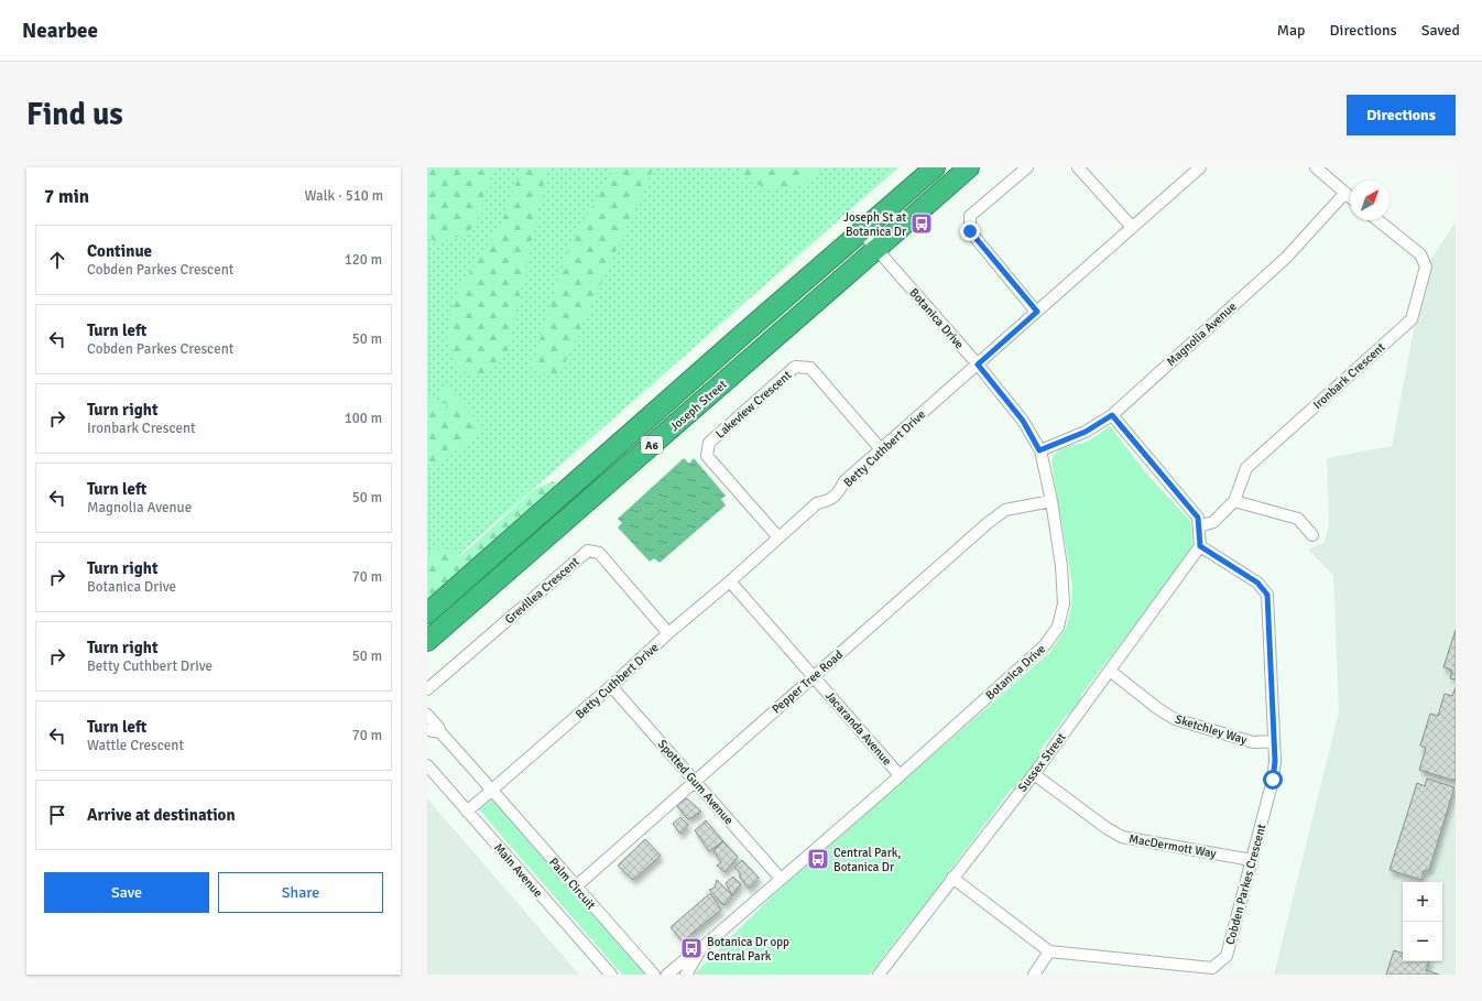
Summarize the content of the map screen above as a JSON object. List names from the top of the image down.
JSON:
{
  "streets": {
    "highway": ["Joseph Street", "A6"],
    "street": [
      "Botanica Drive",
      "Magnolia Avenue",
      "Ironbark Crescent",
      "Lakeview Crescent",
      "Betty Cuthbert Drive",
      "Grevillea Crescent",
      "Pepper Tree Road",
      "Jacaranda Avenue",
      "Sketchley Way",
      "Sussex Street",
      "Spotted Gum Avenue",
      "MacDermott Way",
      "Main Avenue",
      "Palm Circuit",
      "Cobden Parkes Crescent"
    ]
  },
  "crossings": [
    ["Botanica Drive", "Magnolia Avenue"],
    ["Botanica Drive", "Joseph Street"],
    ["Botanica Drive", "Betty Cuthbert Drive"],
    ["Botanica Drive", "Pepper Tree Road"],
    ["Botanica Drive", "Jacaranda Avenue"],
    ["Botanica Drive", "Spotted Gum Avenue"],
    ["Lakeview Crescent", "Betty Cuthbert Drive"],
    ["Betty Cuthbert Drive", "Grevillea Crescent"],
    ["Betty Cuthbert Drive", "Jacaranda Avenue"],
    ["Betty Cuthbert Drive", "Spotted Gum Avenue"],
    ["Betty Cuthbert Drive", "Main Avenue"],
    ["Betty Cuthbert Drive", "Palm Circuit"],
    ["Pepper Tree Road", "Jacaranda Avenue"],
    ["Pepper Tree Road", "Spotted Gum Avenue"],
    ["Pepper Tree Road", "Palm Circuit"],
    ["Sketchley Way", "Sussex Street"],
    ["Sketchley Way", "Cobden Parkes Crescent"],
    ["Sussex Street", "MacDermott Way"],
    ["Sussex Street", "Cobden Parkes Crescent"],
    ["MacDermott Way", "Cobden Parkes Crescent"]
  ],
  "places": {
    "bus stop": ["Joseph St at Botanica Dr", "Central Park, Botanica Dr", "Botanica Dr opp Central Park"]
  },
  "north": "top right",
  "page": {
    "header": "Nearbee",
    "nav": ["Map", "Directions", "Saved"],
    "buttons": [
      "Directions",
      ["Save", "Share"]
    ],
    "title": "Find us",
    "heading": ["7 min", "Walk · 510 m"],
    "list": [
      ["Continue", "Cobden Parkes Crescent", "120 m"],
      ["Turn left", "Cobden Parkes Crescent", "50 m"],
      ["Turn right", "Ironbark Crescent", "100 m"],
      ["Turn left", "Magnolia Avenue", "50 m"],
      ["Turn right", "Botanica Drive", "70 m"],
      ["Turn right", "Betty Cuthbert Drive", "50 m"],
      ["Turn left", "Wattle Crescent", "70 m"],
      "Arrive at destination"
    ],
    "map_buttons": ["+", "−"]
  }
}
